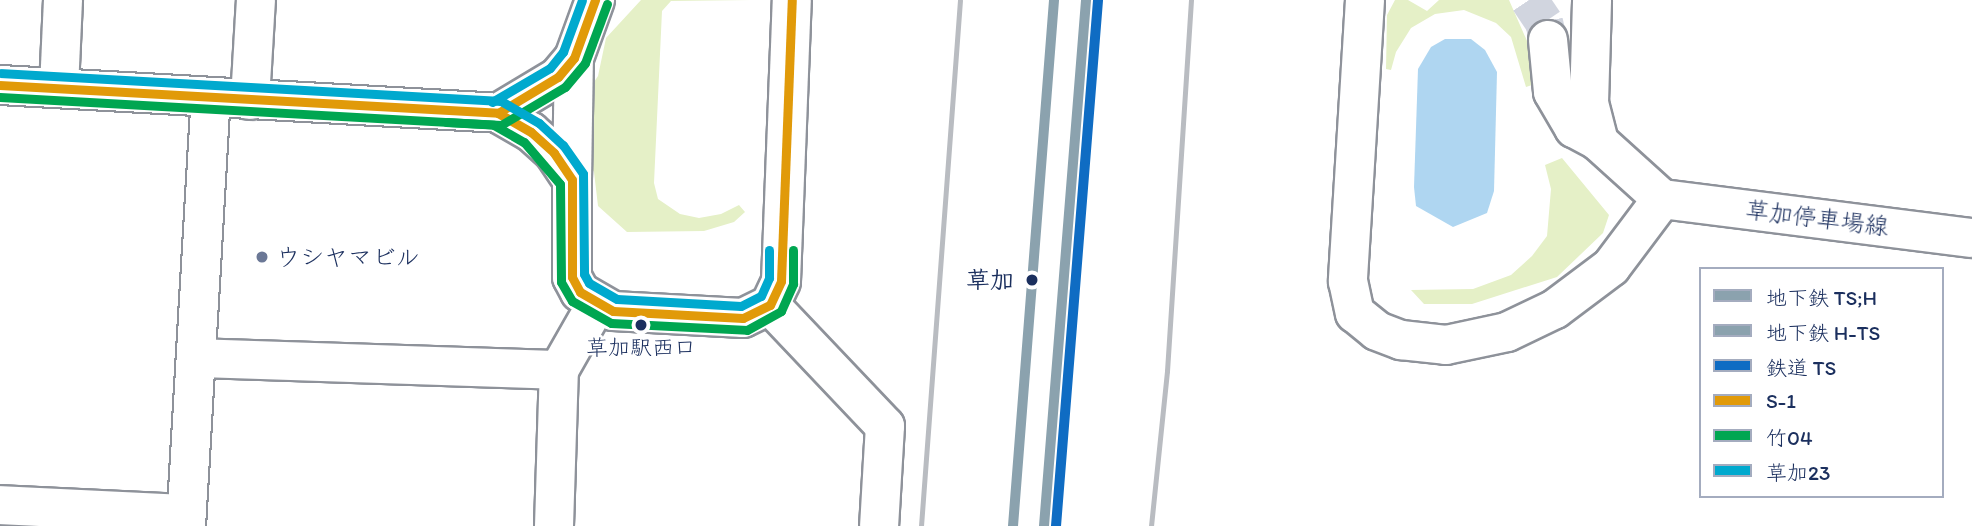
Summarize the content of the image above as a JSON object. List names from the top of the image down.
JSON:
{
  "streets": {
    "street": ["草加停車場線"]
  },
  "places": ["ウシヤマビル", "草加", "草加駅西口"],
  "lines": [
    "metro line TS;H",
    "metro line H-TS",
    "transit line S-1",
    "transit line 草加23",
    "rail line TS",
    "transit line 竹04"
  ],
  "legend": [
    "地下鉄 TS;H",
    "地下鉄 H-TS",
    "鉄道 TS",
    "S-1",
    "竹04",
    "草加23"
  ]
}
